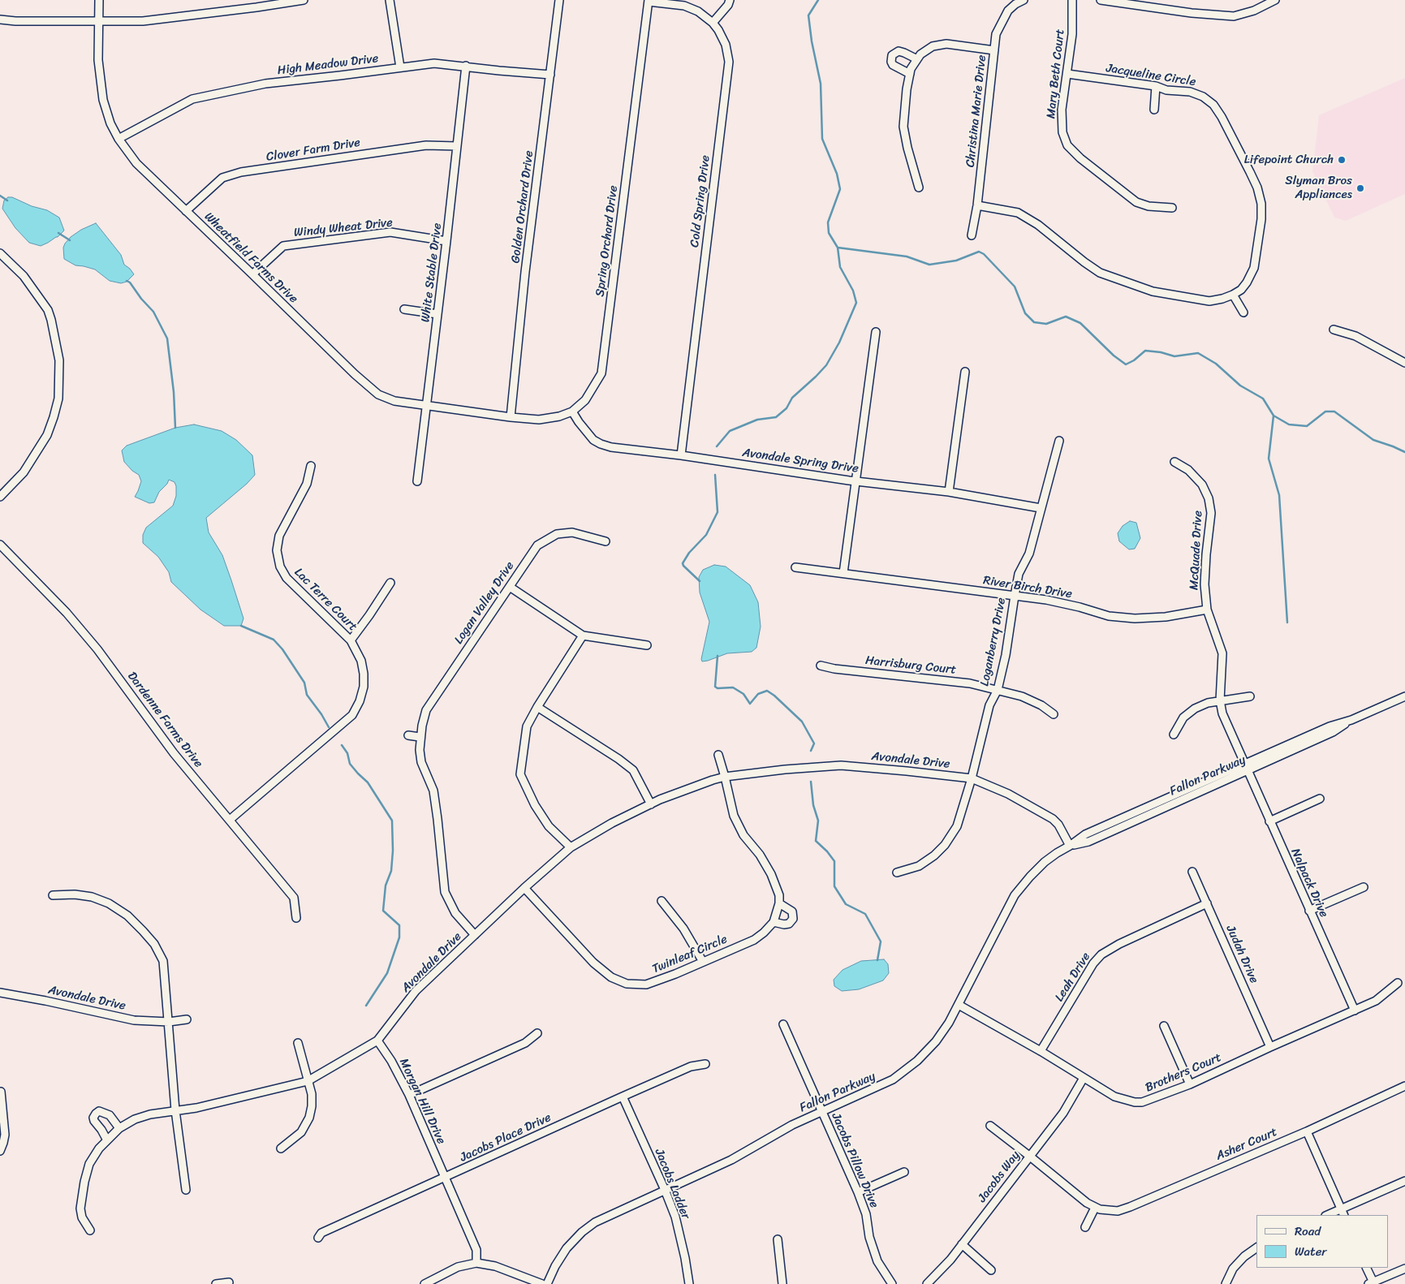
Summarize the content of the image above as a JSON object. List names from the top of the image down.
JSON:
{
  "streets": {
    "street": [
      "High Meadow Drive",
      "Mary Beth Court",
      "Jacqueline Circle",
      "Christina Marie Drive",
      "Clover Farm Drive",
      "Cold Spring Drive",
      "Golden Orchard Drive",
      "Windy Wheat Drive",
      "Spring Orchard Drive",
      "Wheatfield Farms Drive",
      "White Stable Drive",
      "Avondale Spring Drive",
      "McQuade Drive",
      "River Birch Drive",
      "Lac Terre Court",
      "Logan Valley Drive",
      "Loganberry Drive",
      "Harrisburg Court",
      "Dardenne Farms Drive",
      "Avondale Drive",
      "Fallon Parkway",
      "Nalpack Drive",
      "Twinleaf Circle",
      "Judah Drive",
      "Leah Drive",
      "Brothers Court",
      "Morgan Hill Drive",
      "Jacobs Place Drive",
      "Asher Court",
      "Jacobs Pillow Drive",
      "Jacobs Way",
      "Jacobs Ladder"
    ]
  },
  "crossings": [
    ["High Meadow Drive", "Golden Orchard Drive"],
    ["High Meadow Drive", "Wheatfield Farms Drive"],
    ["High Meadow Drive", "White Stable Drive"],
    ["Mary Beth Court", "Jacqueline Circle"],
    ["Jacqueline Circle", "Christina Marie Drive"],
    ["Clover Farm Drive", "Wheatfield Farms Drive"],
    ["Clover Farm Drive", "White Stable Drive"],
    ["Cold Spring Drive", "Spring Orchard Drive"],
    ["Cold Spring Drive", "Avondale Spring Drive"],
    ["Golden Orchard Drive", "Spring Orchard Drive"],
    ["Golden Orchard Drive", "Wheatfield Farms Drive"],
    ["Windy Wheat Drive", "Wheatfield Farms Drive"],
    ["Windy Wheat Drive", "White Stable Drive"],
    ["Spring Orchard Drive", "Wheatfield Farms Drive"],
    ["Spring Orchard Drive", "Avondale Spring Drive"],
    ["Wheatfield Farms Drive", "White Stable Drive"],
    ["Avondale Spring Drive", "Loganberry Drive"],
    ["McQuade Drive", "River Birch Drive"],
    ["McQuade Drive", "Fallon Parkway"],
    ["McQuade Drive", "Nalpack Drive"],
    ["River Birch Drive", "Loganberry Drive"],
    ["Lac Terre Court", "Dardenne Farms Drive"],
    ["Logan Valley Drive", "Avondale Drive"],
    ["Loganberry Drive", "Harrisburg Court"],
    ["Loganberry Drive", "Avondale Drive"],
    ["Avondale Drive", "Fallon Parkway"],
    ["Avondale Drive", "Twinleaf Circle"],
    ["Avondale Drive", "Morgan Hill Drive"],
    ["Fallon Parkway", "Nalpack Drive"],
    ["Fallon Parkway", "Brothers Court"],
    ["Fallon Parkway", "Jacobs Pillow Drive"],
    ["Fallon Parkway", "Jacobs Ladder"],
    ["Nalpack Drive", "Brothers Court"],
    ["Judah Drive", "Leah Drive"],
    ["Judah Drive", "Brothers Court"],
    ["Leah Drive", "Brothers Court"],
    ["Brothers Court", "Jacobs Way"],
    ["Morgan Hill Drive", "Jacobs Place Drive"],
    ["Jacobs Place Drive", "Jacobs Ladder"],
    ["Asher Court", "Jacobs Way"]
  ],
  "places": ["Lifepoint Church", "Slyman Bros Appliances"],
  "legend": ["Road", "Water"]
}
